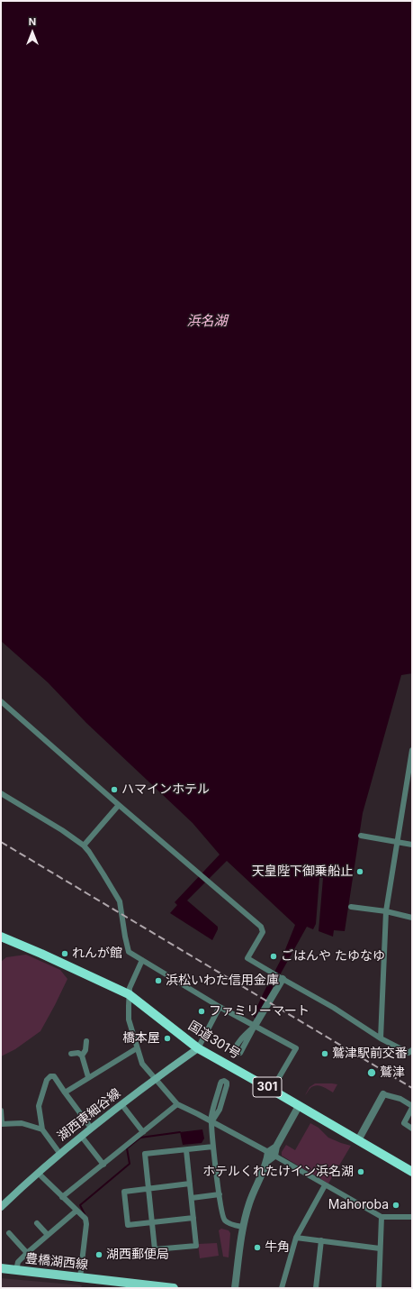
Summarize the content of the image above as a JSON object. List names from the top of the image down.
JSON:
{
  "streets": {
    "highway": ["国道301号", "301"],
    "main road": ["湖西東細谷線", "豊橋湖西線"]
  },
  "crossings": [
    ["国道301号", "湖西東細谷線"]
  ],
  "water": ["浜名湖"],
  "places": [
    "ハマインホテル",
    "天皇陛下御乗船止",
    "れんが館",
    "ごはんや たゆなゆ",
    "浜松いわた信用金庫",
    "ファミリーマート",
    "橋本屋",
    "鷲津駅前交番",
    "鷲津",
    "ホテルくれたけイン浜名湖",
    "Mahoroba",
    "牛角",
    "湖西郵便局"
  ],
  "north": "top"
}
